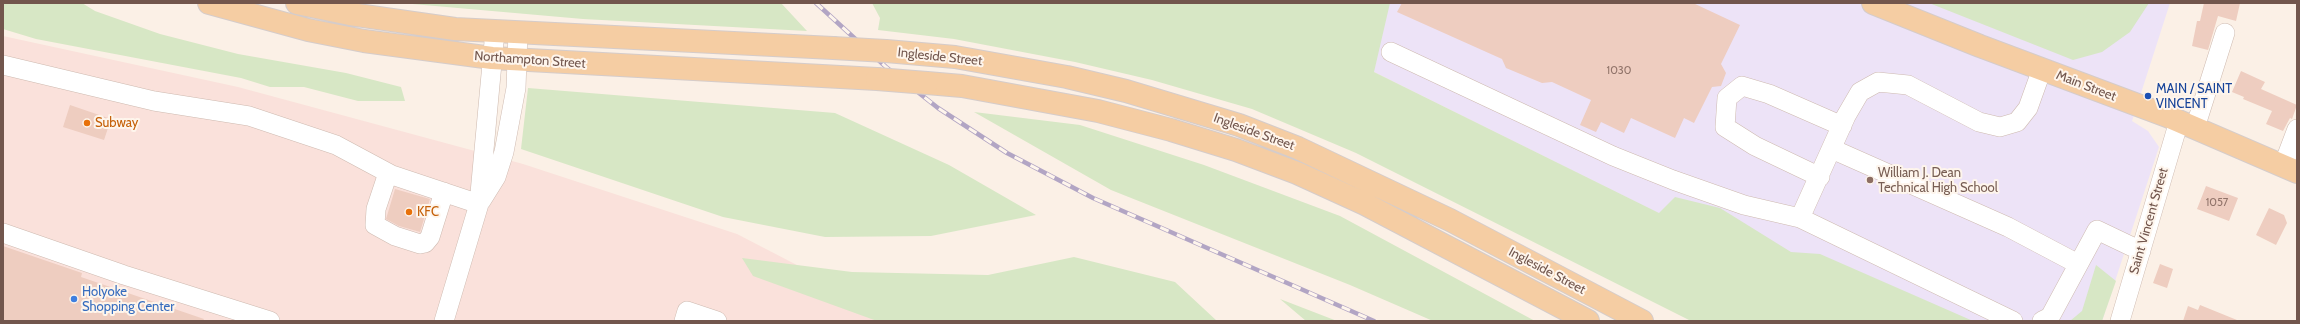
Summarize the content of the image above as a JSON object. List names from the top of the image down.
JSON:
{
  "streets": {
    "main road": ["Ingleside Street", "Northampton Street", "Main Street"],
    "street": ["Saint Vincent Street"]
  },
  "crossings": [
    ["Ingleside Street", "Northampton Street"],
    ["Main Street", "Saint Vincent Street"]
  ],
  "places": [
    "MAIN / SAINT VINCENT",
    "Subway",
    "William J. Dean Technical High School",
    "KFC",
    "Holyoke Shopping Center"
  ],
  "house_numbers": ["1030", "1057"]
}
